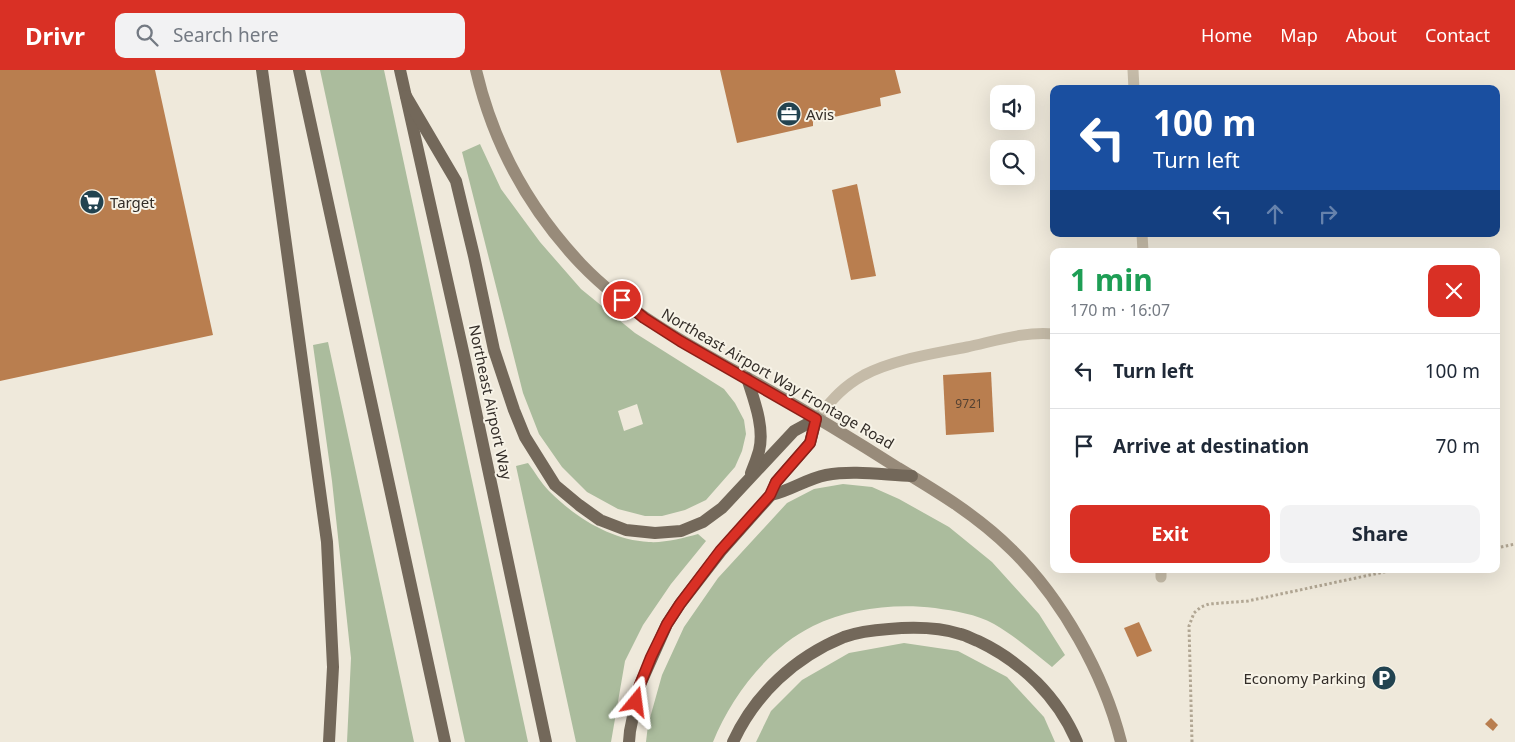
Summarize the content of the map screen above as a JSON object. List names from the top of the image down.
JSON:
{
  "streets": {
    "main road": ["Northeast Airport Way"],
    "street": ["Northeast Airport Way Frontage Road"]
  },
  "places": {
    "office": ["Avis"],
    "supermarket": ["Target"],
    "parking": ["Economy Parking"]
  },
  "house_numbers": ["9721"],
  "page": {
    "header": "Drivr",
    "search": "Search here",
    "nav": [
      "Home",
      "Map",
      "About",
      "Contact"
    ],
    "turn": ["100 m", "Turn left"],
    "heading": ["1 min", "170 m · 16:07"],
    "list": [
      {
        "name": "Turn left",
        "value": "100 m"
      },
      {
        "name": "Arrive at destination",
        "value": "70 m"
      }
    ],
    "buttons": ["Exit", "Share"]
  }
}
